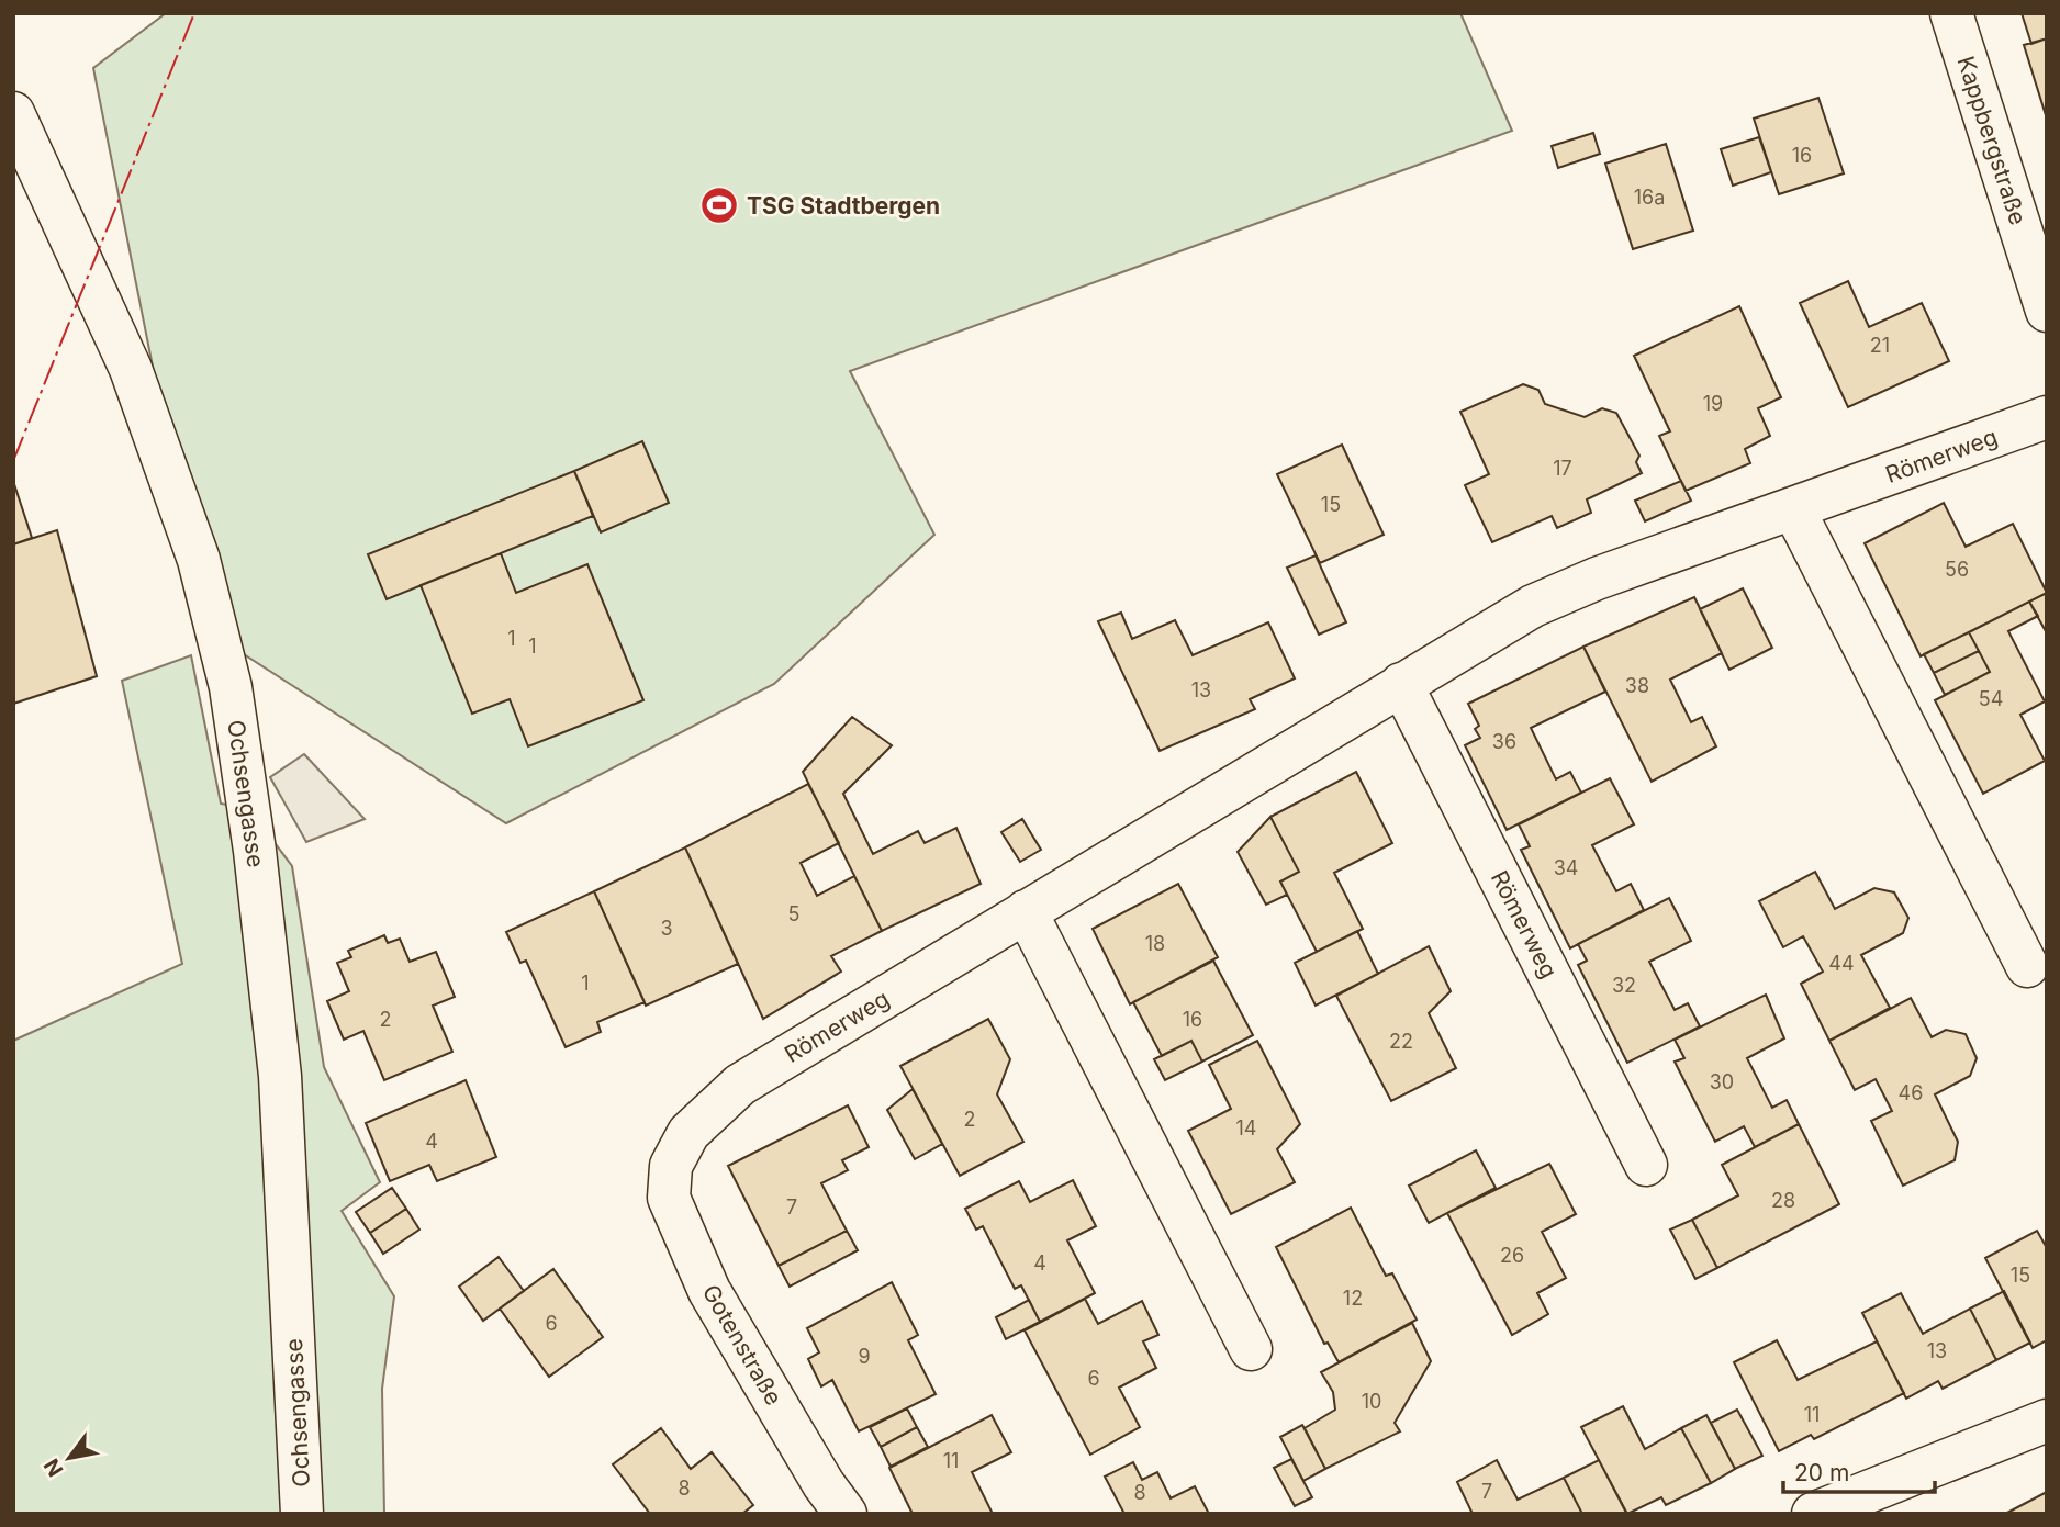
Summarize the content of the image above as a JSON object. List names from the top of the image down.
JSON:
{
  "streets": {
    "street": [
      "Kappbergstraße",
      "Römerweg",
      "Ochsengasse",
      "Gotenstraße"
    ]
  },
  "crossings": [
    ["Römerweg", "Gotenstraße"]
  ],
  "places": {
    "sports": ["TSG Stadtbergen"]
  },
  "house_numbers": [
    "16",
    "16a",
    "21",
    "19",
    "17",
    "15",
    "56",
    "1",
    "1",
    "38",
    "13",
    "54",
    "36",
    "34",
    "5",
    "3",
    "18",
    "44",
    "1",
    "32",
    "2",
    "16",
    "22",
    "30",
    "46",
    "2",
    "14",
    "4",
    "28",
    "7",
    "26",
    "4",
    "15",
    "12",
    "6",
    "13",
    "9",
    "6",
    "10",
    "11",
    "11",
    "8",
    "7",
    "8"
  ],
  "scale_bar": "20 m",
  "north": "bottom left"
}
